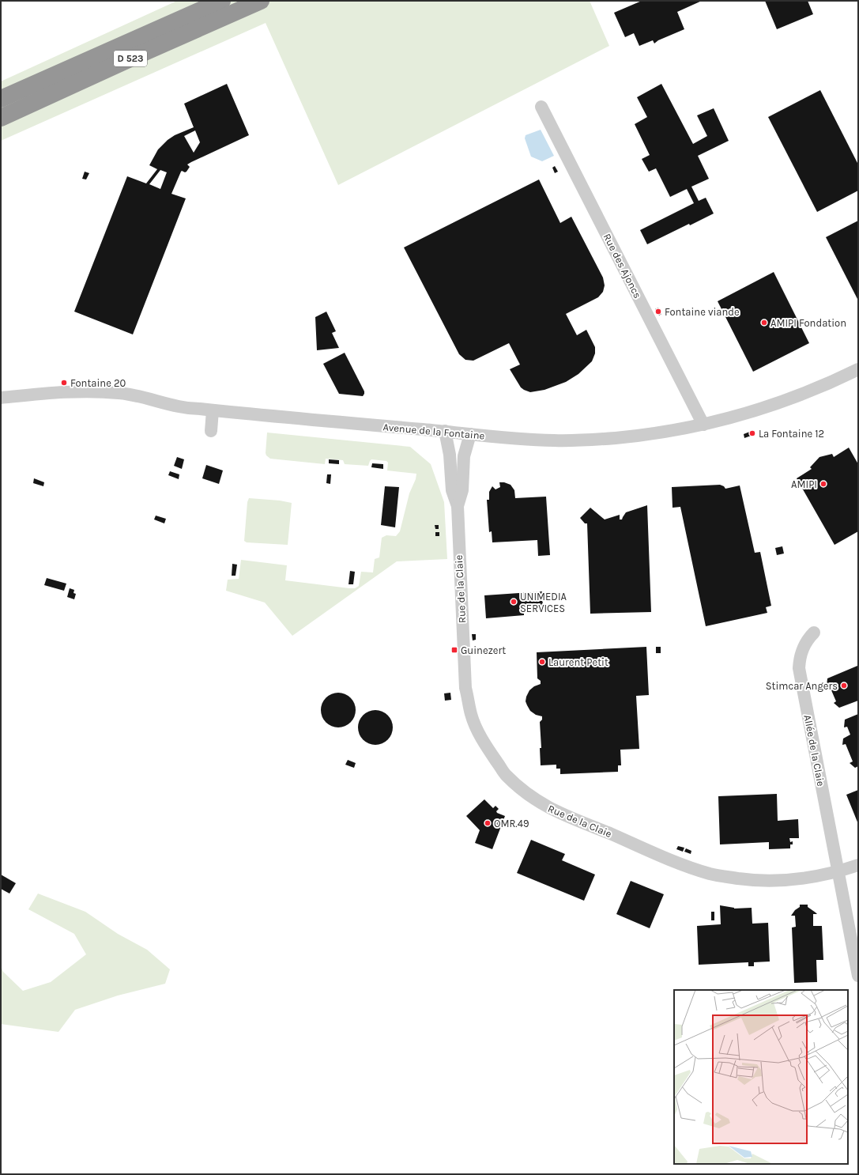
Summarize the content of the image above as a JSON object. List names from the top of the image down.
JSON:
{
  "streets": {
    "highway": ["D 523"],
    "street": [
      "Rue des Ajoncs",
      "Avenue de la Fontaine",
      "Rue de la Claie",
      "Allée de la Claie"
    ]
  },
  "crossings": [
    ["Rue des Ajoncs", "Avenue de la Fontaine"],
    ["Avenue de la Fontaine", "Rue de la Claie"],
    ["Rue de la Claie", "Allée de la Claie"]
  ],
  "places": {
    "other": [
      "Fontaine viande",
      "AMIPI Fondation",
      "Fontaine 20",
      "La Fontaine 12",
      "AMIPI",
      "UNIMEDIA SERVICES",
      "Laurent Petit",
      "Stimcar Angers",
      "OMR.49"
    ],
    "transit": ["Guinezert"]
  }
}
